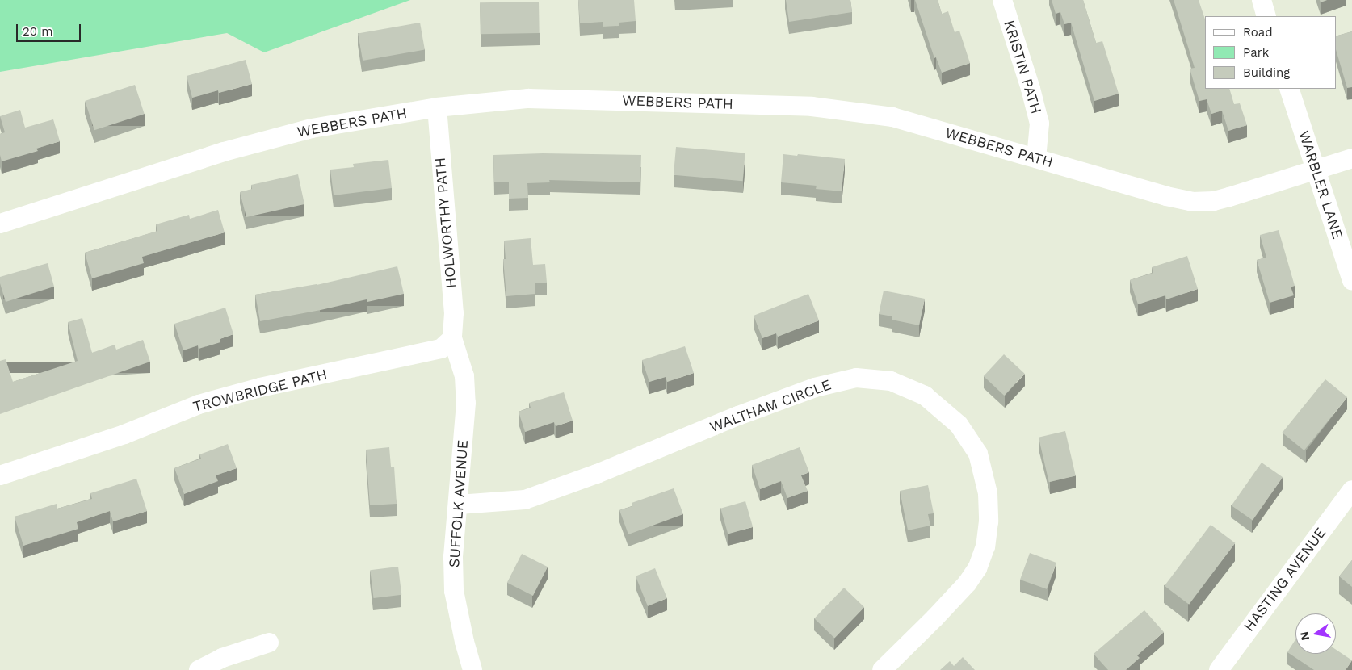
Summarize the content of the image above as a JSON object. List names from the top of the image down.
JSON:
{
  "streets": {
    "street": [
      "KRISTIN PATH",
      "WEBBERS PATH",
      "WARBLER LANE",
      "HOLWORTHY PATH",
      "TROWBRIDGE PATH",
      "WALTHAM CIRCLE",
      "SUFFOLK AVENUE",
      "HASTING AVENUE"
    ]
  },
  "crossings": [
    ["KRISTIN PATH", "WEBBERS PATH"],
    ["WEBBERS PATH", "WARBLER LANE"],
    ["WEBBERS PATH", "HOLWORTHY PATH"],
    ["HOLWORTHY PATH", "TROWBRIDGE PATH"],
    ["HOLWORTHY PATH", "SUFFOLK AVENUE"],
    ["TROWBRIDGE PATH", "SUFFOLK AVENUE"],
    ["WALTHAM CIRCLE", "SUFFOLK AVENUE"]
  ],
  "legend": ["Road", "Park", "Building"],
  "scale_bar": "20 m",
  "north": "left"
}
